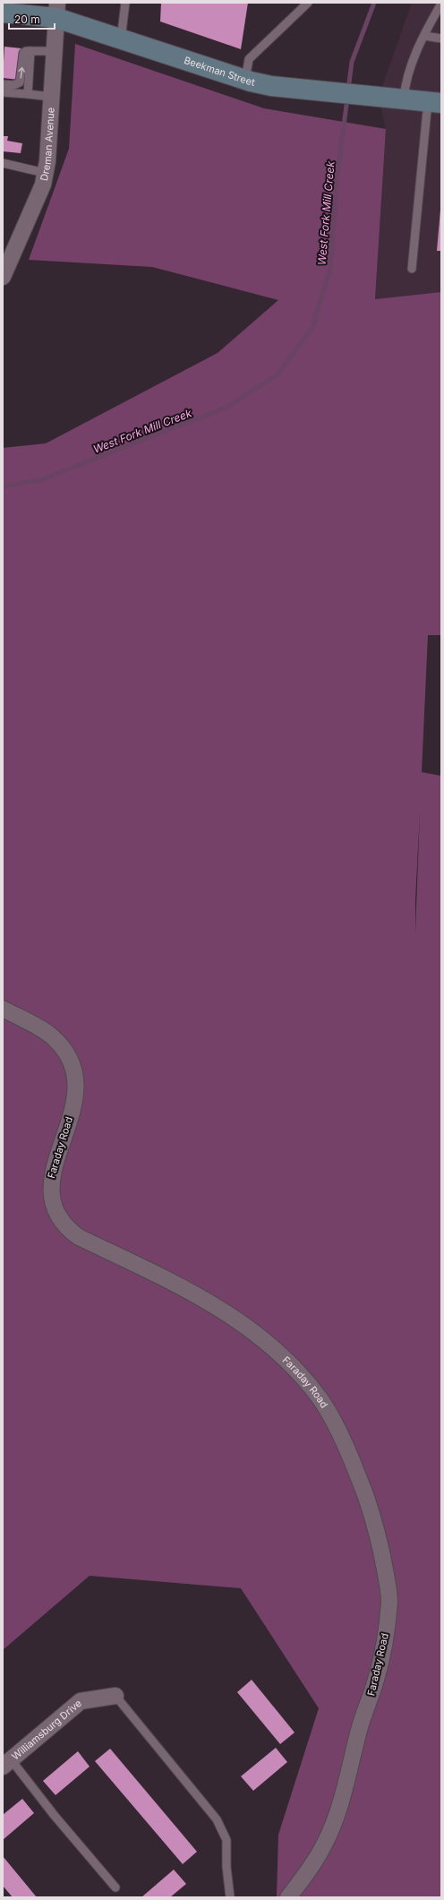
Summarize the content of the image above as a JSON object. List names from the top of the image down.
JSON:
{
  "streets": {
    "main road": ["Beekman Street"],
    "street": ["Dreman Avenue", "Faraday Road", "Williamsburg Drive"]
  },
  "crossings": [
    ["Beekman Street", "Dreman Avenue"]
  ],
  "water": ["West Fork Mill Creek"],
  "scale_bar": "20 m"
}
